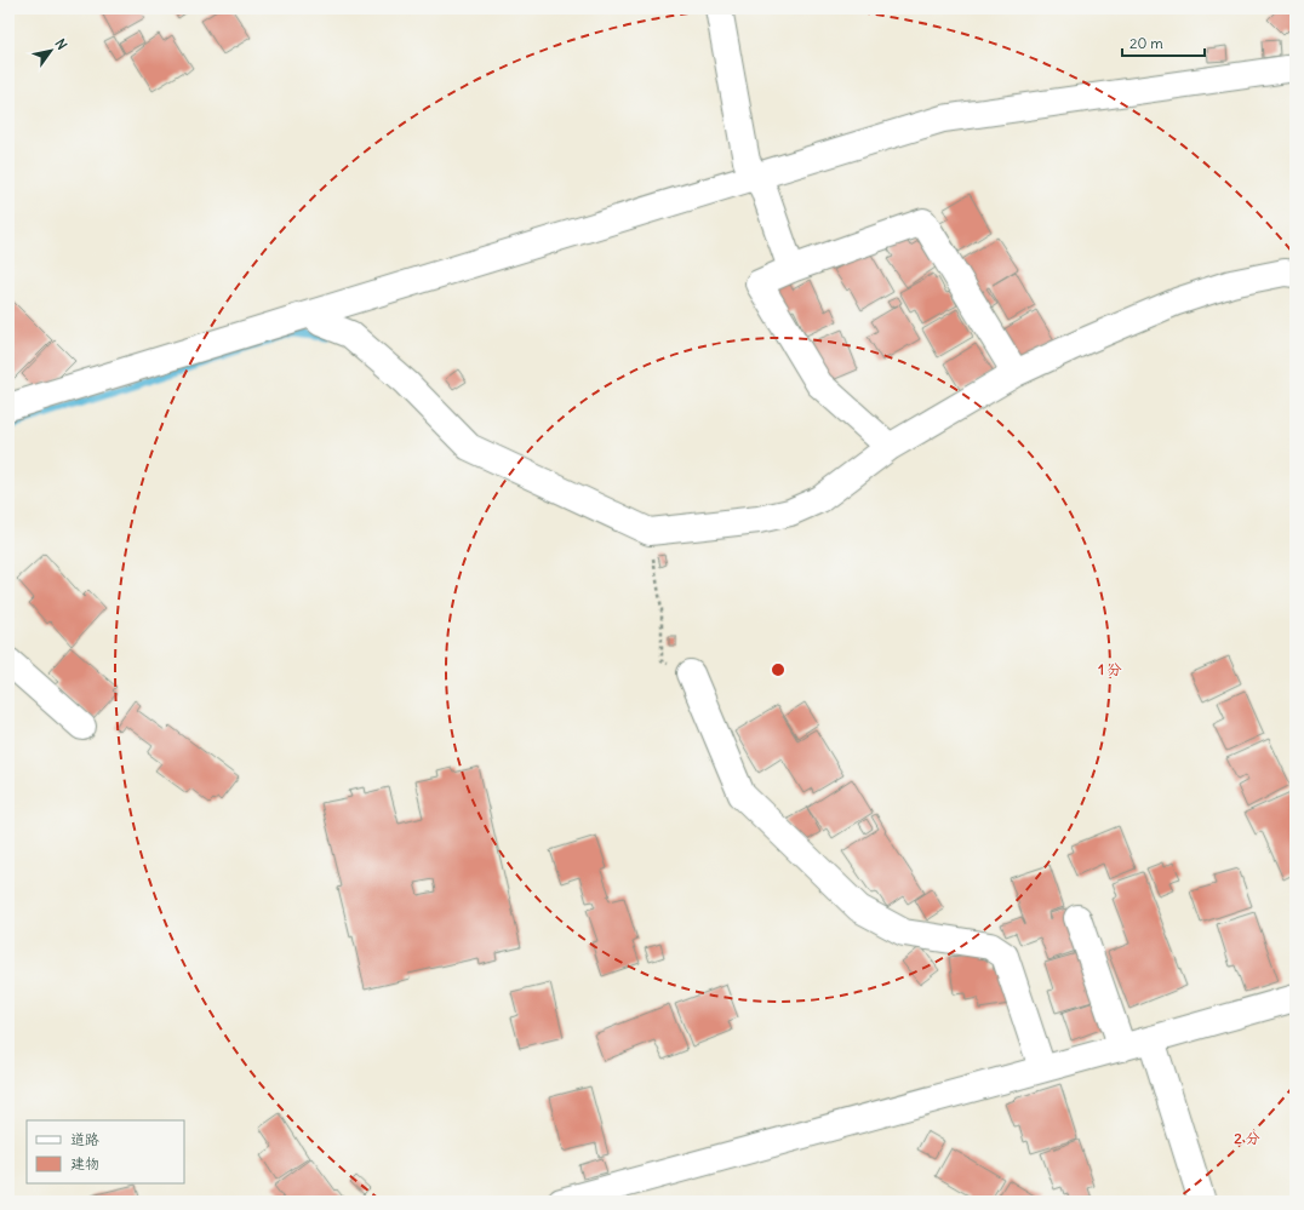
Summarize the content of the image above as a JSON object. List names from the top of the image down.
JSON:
{
  "legend": ["道路", "建物"],
  "scale_bar": "20 m",
  "north": "top right",
  "rings": ["1 分", "2 分"]
}
